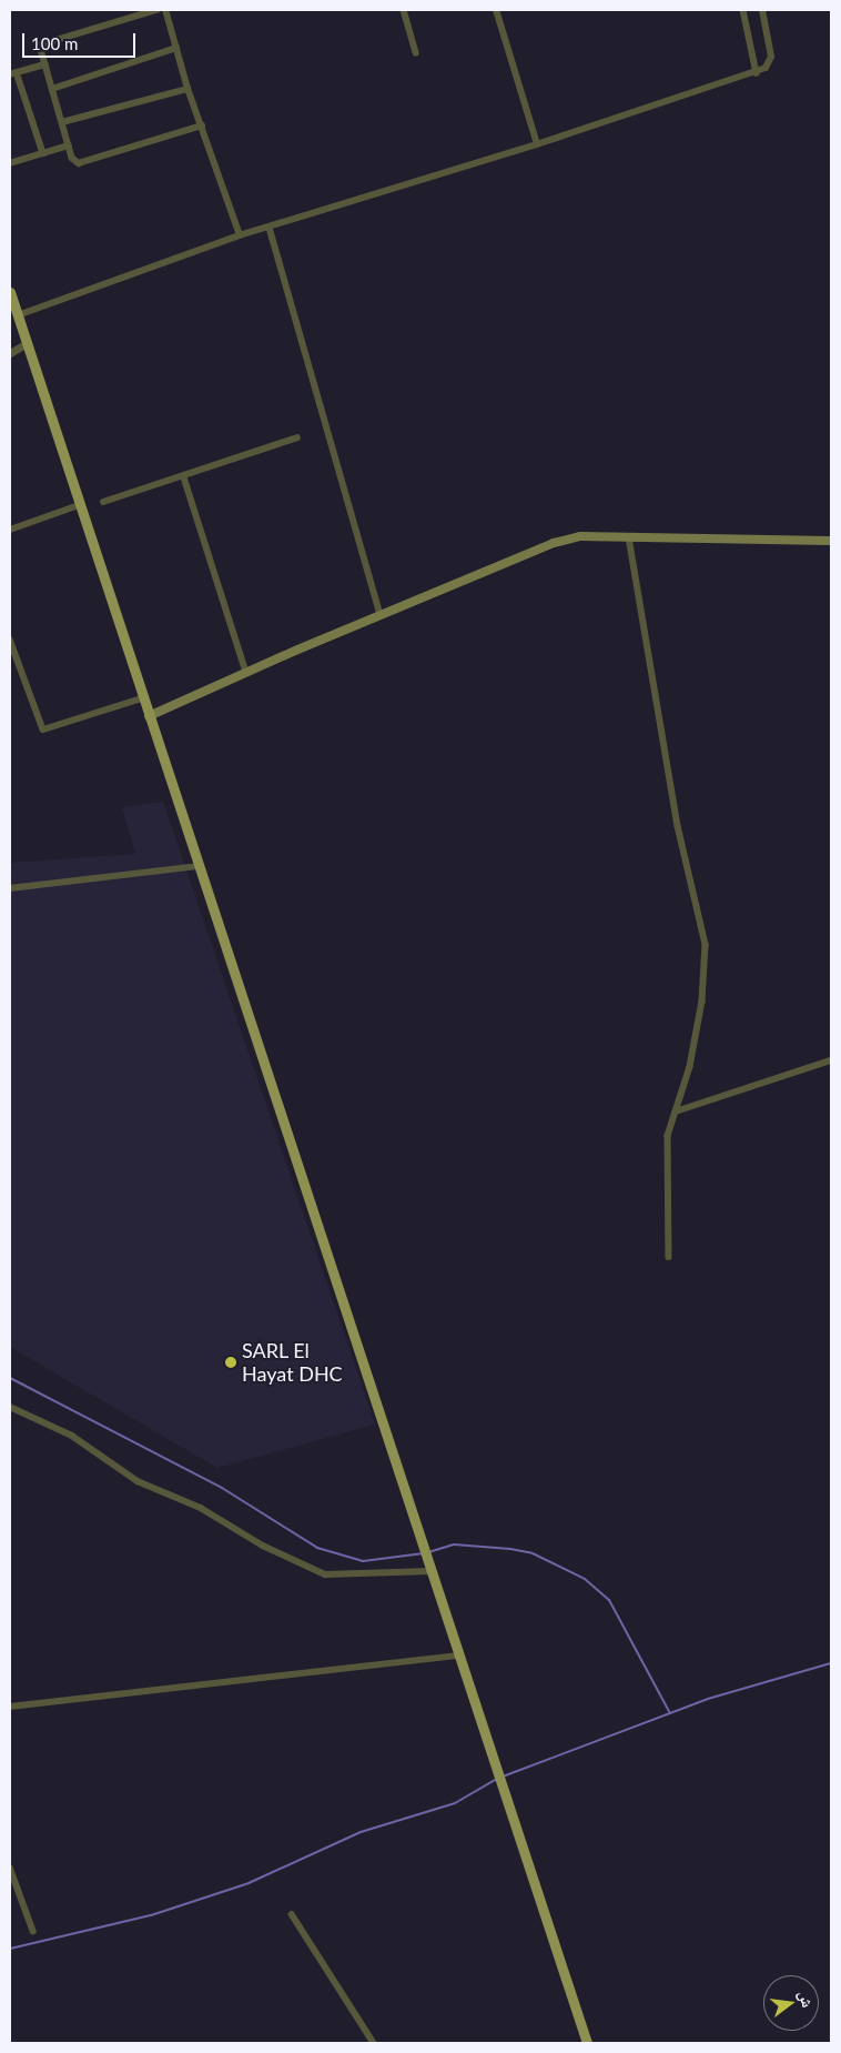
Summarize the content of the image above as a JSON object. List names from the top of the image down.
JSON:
{
  "places": ["SARL El Hayat DHC"],
  "scale_bar": "100 m",
  "north": "right"
}
